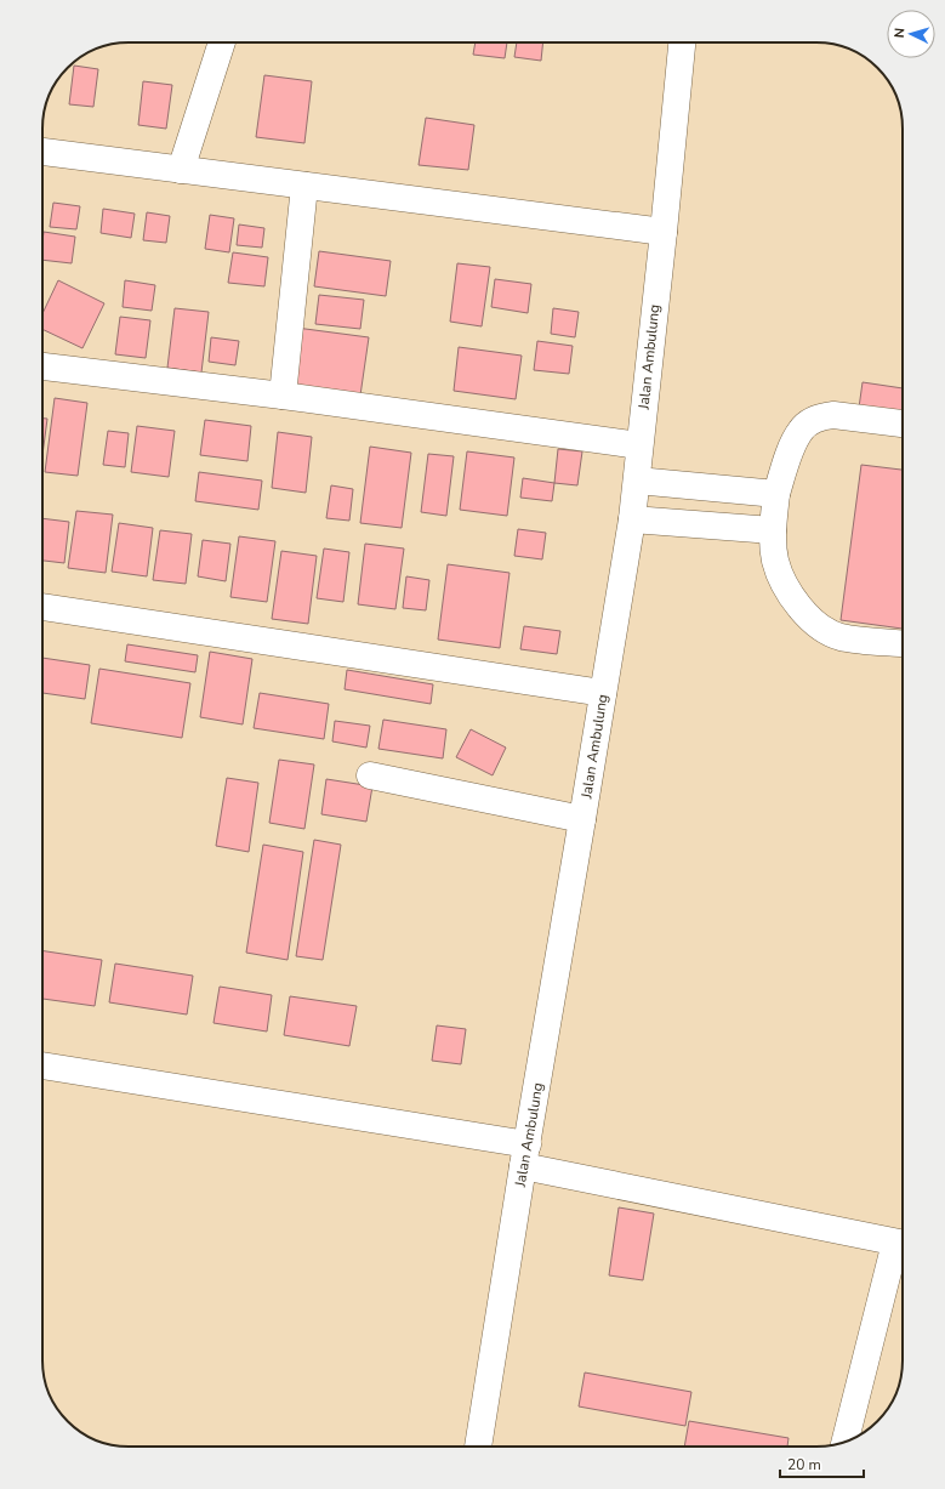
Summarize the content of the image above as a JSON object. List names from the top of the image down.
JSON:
{
  "streets": {
    "street": ["Jalan Ambulung"]
  },
  "scale_bar": "20 m",
  "north": "left"
}
